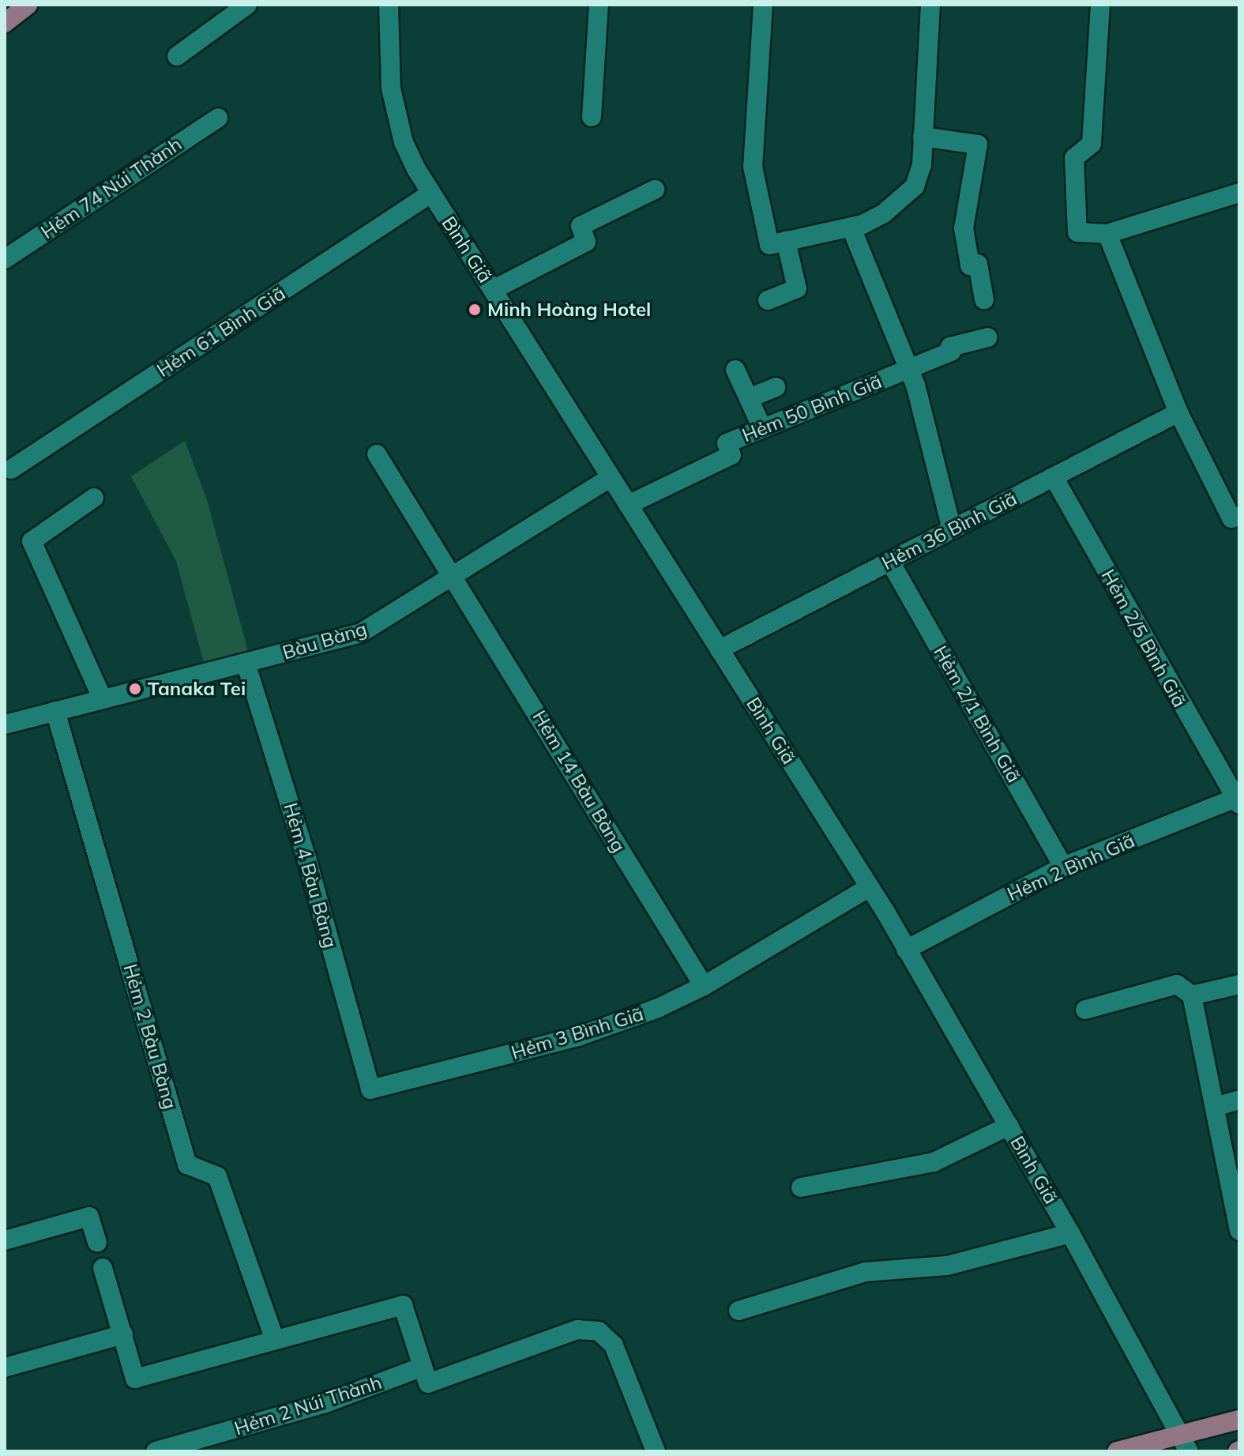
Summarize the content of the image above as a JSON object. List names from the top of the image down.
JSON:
{
  "streets": {
    "street": [
      "Hẻm 74 Núi Thành",
      "Bình Giã",
      "Hẻm 61 Bình Giã",
      "Hẻm 50 Bình Giã",
      "Hẻm 36 Bình Giã",
      "Hẻm 2/5 Bình Giã",
      "Bàu Bàng",
      "Hẻm 2/1 Bình Giã",
      "Hẻm 14 Bàu Bàng",
      "Hẻm 2 Bình Giã",
      "Hẻm 4 Bàu Bàng",
      "Hẻm 3 Bình Giã",
      "Hẻm 2 Bàu Bàng",
      "Hẻm 2 Núi Thành"
    ]
  },
  "crossings": [
    ["Bình Giã", "Hẻm 61 Bình Giã"],
    ["Bình Giã", "Hẻm 50 Bình Giã"],
    ["Bình Giã", "Hẻm 36 Bình Giã"],
    ["Bình Giã", "Bàu Bàng"],
    ["Bình Giã", "Hẻm 2 Bình Giã"],
    ["Bình Giã", "Hẻm 3 Bình Giã"],
    ["Hẻm 36 Bình Giã", "Hẻm 2/5 Bình Giã"],
    ["Hẻm 36 Bình Giã", "Hẻm 2/1 Bình Giã"],
    ["Hẻm 2/5 Bình Giã", "Hẻm 2 Bình Giã"],
    ["Bàu Bàng", "Hẻm 14 Bàu Bàng"],
    ["Bàu Bàng", "Hẻm 4 Bàu Bàng"],
    ["Bàu Bàng", "Hẻm 2 Bàu Bàng"],
    ["Hẻm 2/1 Bình Giã", "Hẻm 2 Bình Giã"],
    ["Hẻm 14 Bàu Bàng", "Hẻm 3 Bình Giã"],
    ["Hẻm 4 Bàu Bàng", "Hẻm 3 Bình Giã"]
  ],
  "places": ["Minh Hoàng Hotel", "Tanaka Tei"]
}
